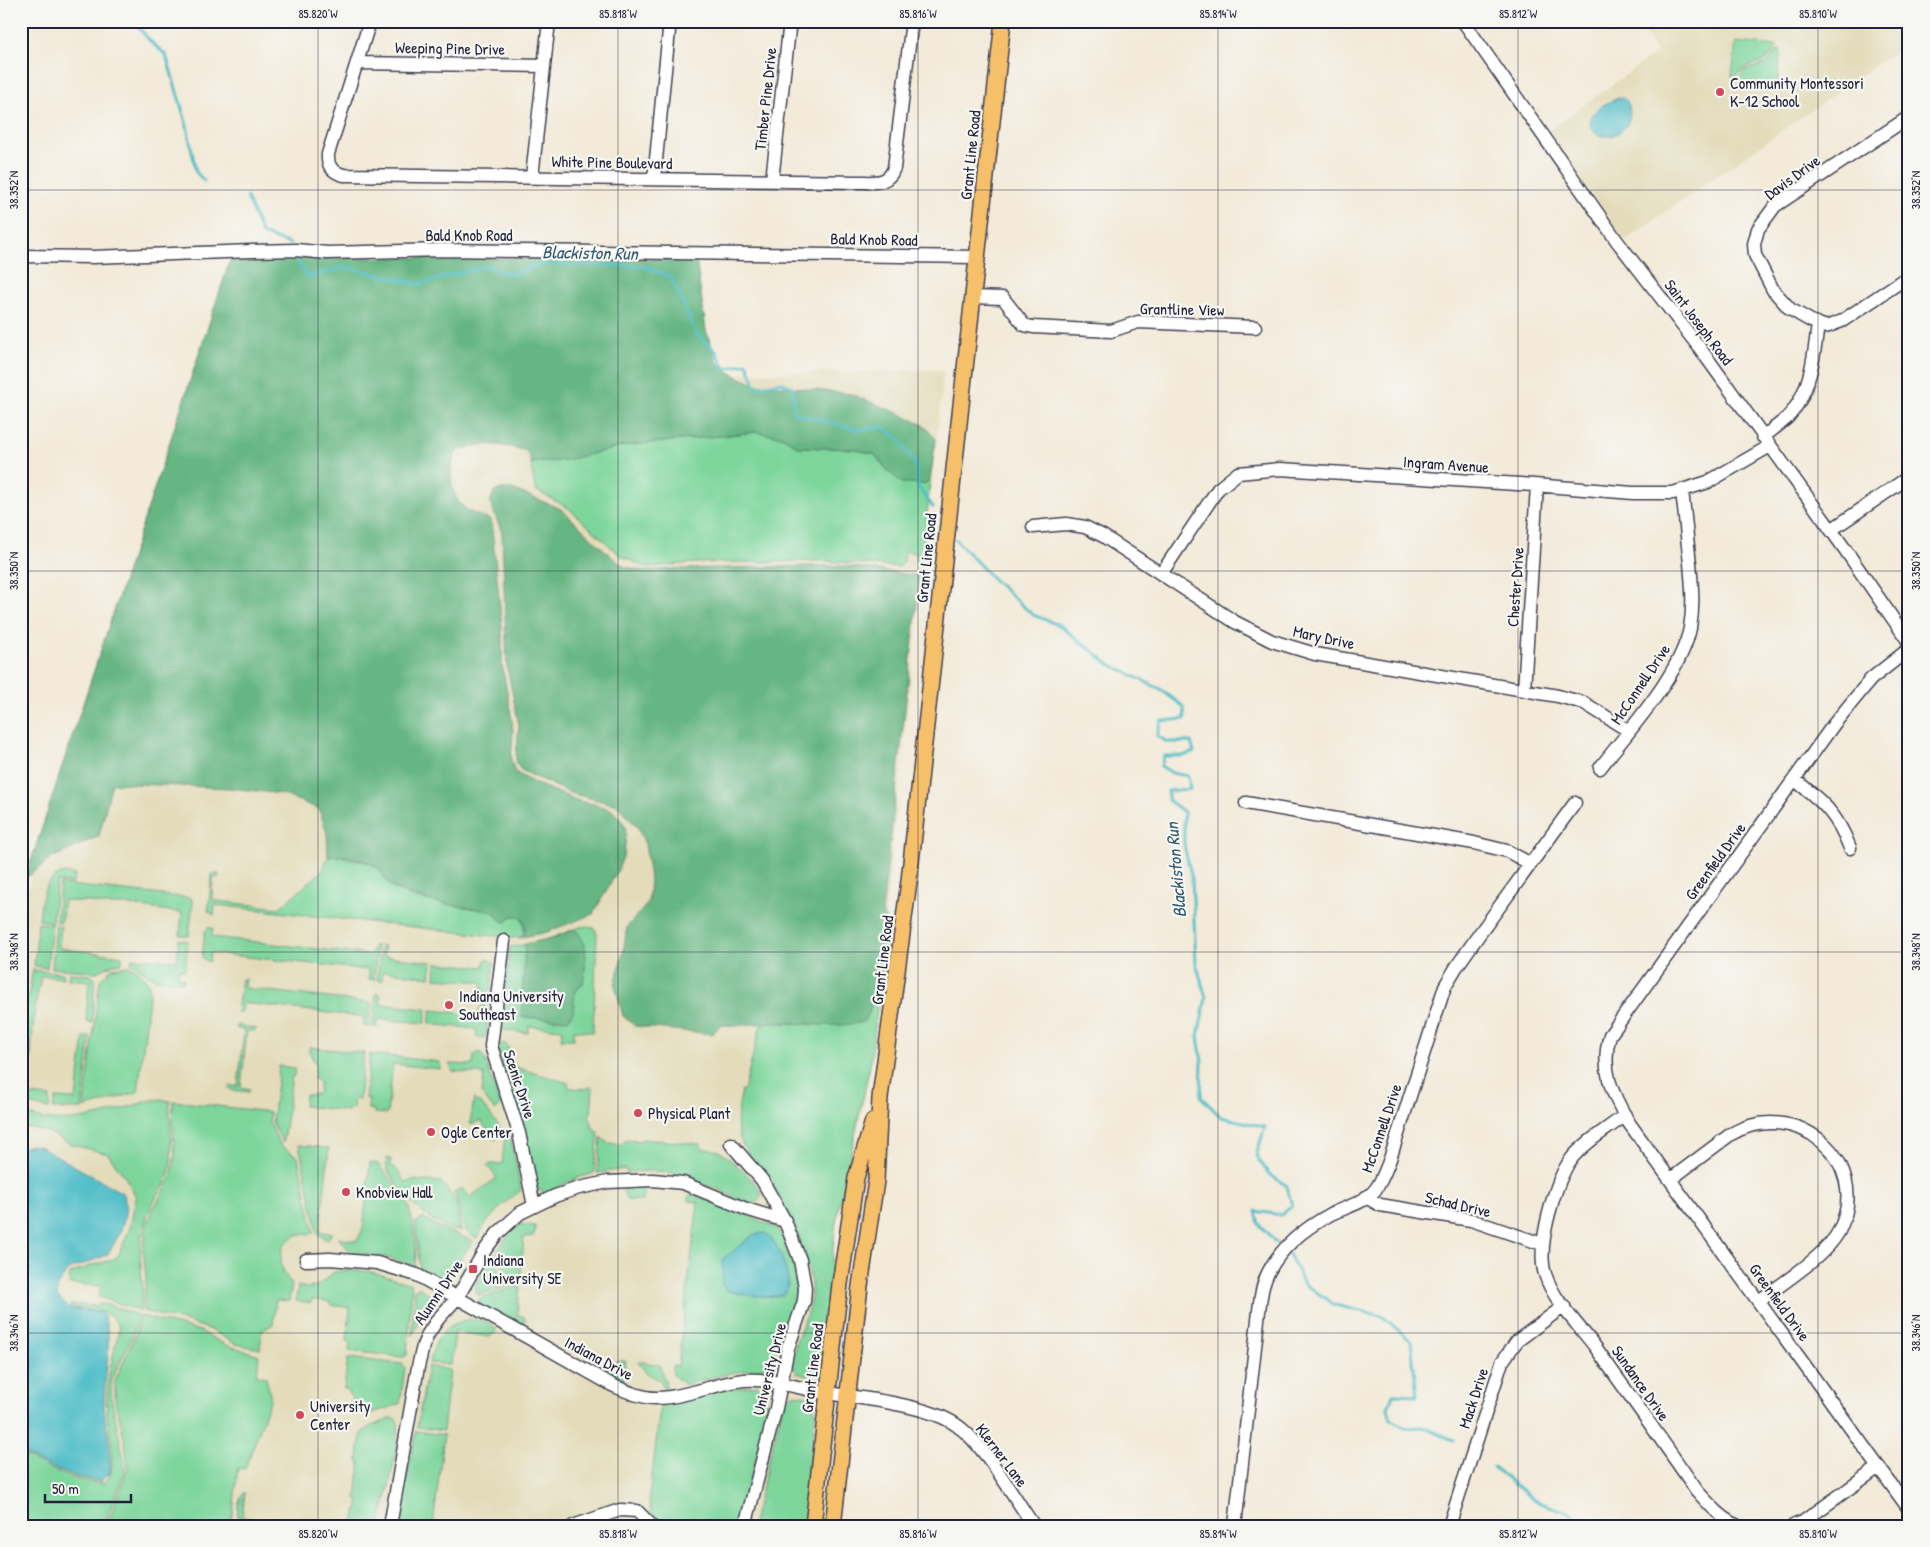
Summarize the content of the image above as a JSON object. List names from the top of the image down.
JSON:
{
  "streets": {
    "main road": ["Grant Line Road"],
    "street": [
      "Weeping Pine Drive",
      "Timber Pine Drive",
      "White Pine Boulevard",
      "Davis Drive",
      "Bald Knob Road",
      "Grantline View",
      "Saint Joseph Road",
      "Ingram Avenue",
      "Chester Drive",
      "Mary Drive",
      "McConnell Drive",
      "Greenfield Drive",
      "Scenic Drive",
      "Schad Drive",
      "Alumni Drive",
      "Indiana Drive",
      "University Drive",
      "Sundance Drive",
      "Mack Drive",
      "Klerner Lane"
    ]
  },
  "crossings": [
    ["Weeping Pine Drive", "White Pine Boulevard"],
    ["Timber Pine Drive", "White Pine Boulevard"],
    ["Grant Line Road", "Bald Knob Road"],
    ["Grant Line Road", "Grantline View"],
    ["Grant Line Road", "Indiana Drive"],
    ["Grant Line Road", "Klerner Lane"],
    ["Davis Drive", "Ingram Avenue"],
    ["Saint Joseph Road", "Ingram Avenue"],
    ["Ingram Avenue", "Chester Drive"],
    ["Ingram Avenue", "Mary Drive"],
    ["Ingram Avenue", "McConnell Drive"],
    ["Chester Drive", "Mary Drive"],
    ["Mary Drive", "McConnell Drive"],
    ["McConnell Drive", "Schad Drive"],
    ["Scenic Drive", "Alumni Drive"],
    ["Schad Drive", "Sundance Drive"],
    ["Alumni Drive", "Indiana Drive"],
    ["Alumni Drive", "University Drive"],
    ["Indiana Drive", "University Drive"],
    ["Indiana Drive", "Klerner Lane"],
    ["Sundance Drive", "Mack Drive"]
  ],
  "water": ["Blackiston Run"],
  "places": {
    "other": [
      "Community Montessori K-12 School",
      "Indiana University Southeast",
      "Physical Plant",
      "Ogle Center",
      "Knobview Hall",
      "University Center"
    ],
    "transit": ["Indiana University SE"]
  },
  "scale_bar": "50 m",
  "coordinates": [
    "85.820°W",
    "85.818°W",
    "85.816°W",
    "85.814°W",
    "85.812°W",
    "85.810°W",
    "38.352°N",
    "38.350°N",
    "38.348°N",
    "38.346°N"
  ]
}
